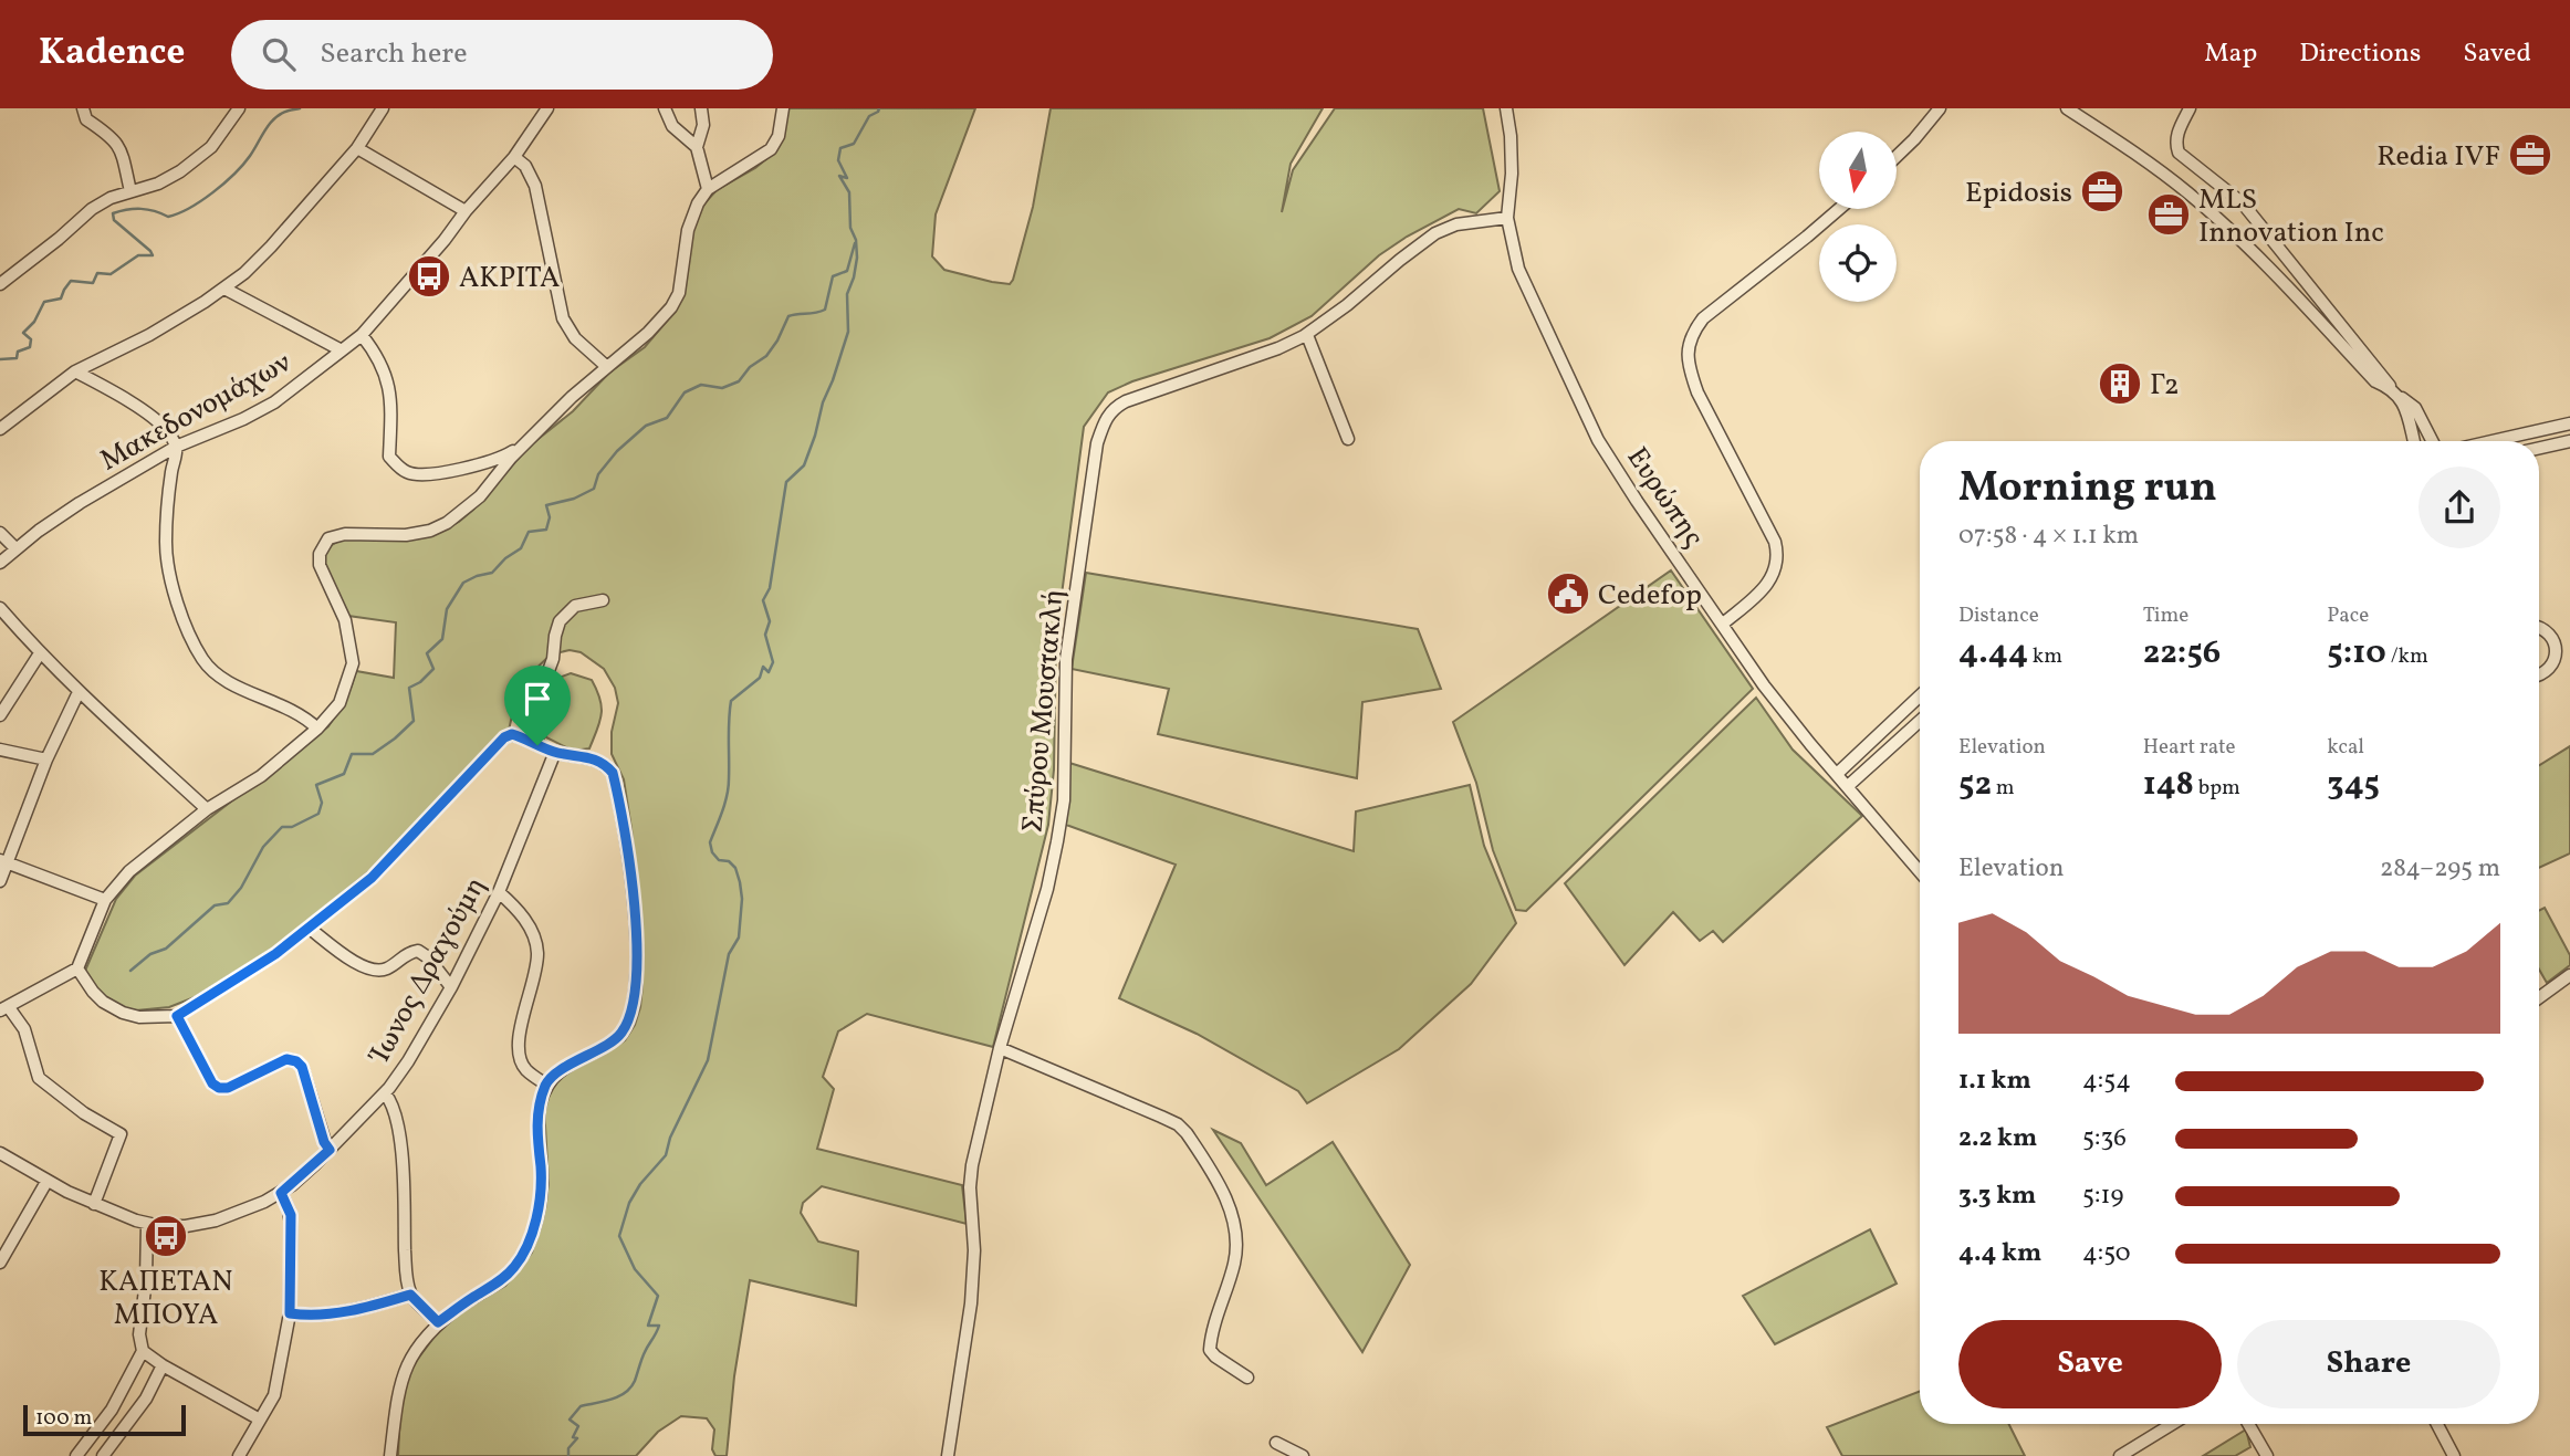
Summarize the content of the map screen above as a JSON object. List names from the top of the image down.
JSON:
{
  "streets": {
    "street": [
      "Μακεδονομάχων",
      "Ευρώπης",
      "Σπύρου Μουστακλή",
      "Ίωνος Δραγούμη"
    ]
  },
  "crossings": [
    ["Ευρώπης", "Σπύρου Μουστακλή"]
  ],
  "places": {
    "office": ["Redia IVF", "Epidosis", "MLS Innovation Inc"],
    "bus stop": ["ΑΚΡΙΤΑ", "ΚΑΠΕΤΑΝ ΜΠΟΥΑ"],
    "building": ["Γ2"],
    "public building": ["Cedefop"]
  },
  "scale_bar": "100 m",
  "north": "bottom",
  "page": {
    "header": "Kadence",
    "search": "Search here",
    "nav": ["Map", "Directions", "Saved"],
    "heading": ["Morning run", "07:58 · 4 × 1.1 km"],
    "stats": [
      ["Distance", "4.44 km"],
      ["Time", "22:56"],
      ["Pace", "5:10 /km"],
      ["Elevation", "52 m"],
      ["Heart rate", "148 bpm"],
      ["kcal", "345"]
    ],
    "chart": ["Elevation", "284–295 m"],
    "list": [
      {
        "name": "1.1 km",
        "note": "4:54"
      },
      {
        "name": "2.2 km",
        "note": "5:36"
      },
      {
        "name": "3.3 km",
        "note": "5:19"
      },
      {
        "name": "4.4 km",
        "note": "4:50"
      }
    ],
    "buttons": ["Save", "Share"],
    "scale": "100 m"
  }
}
